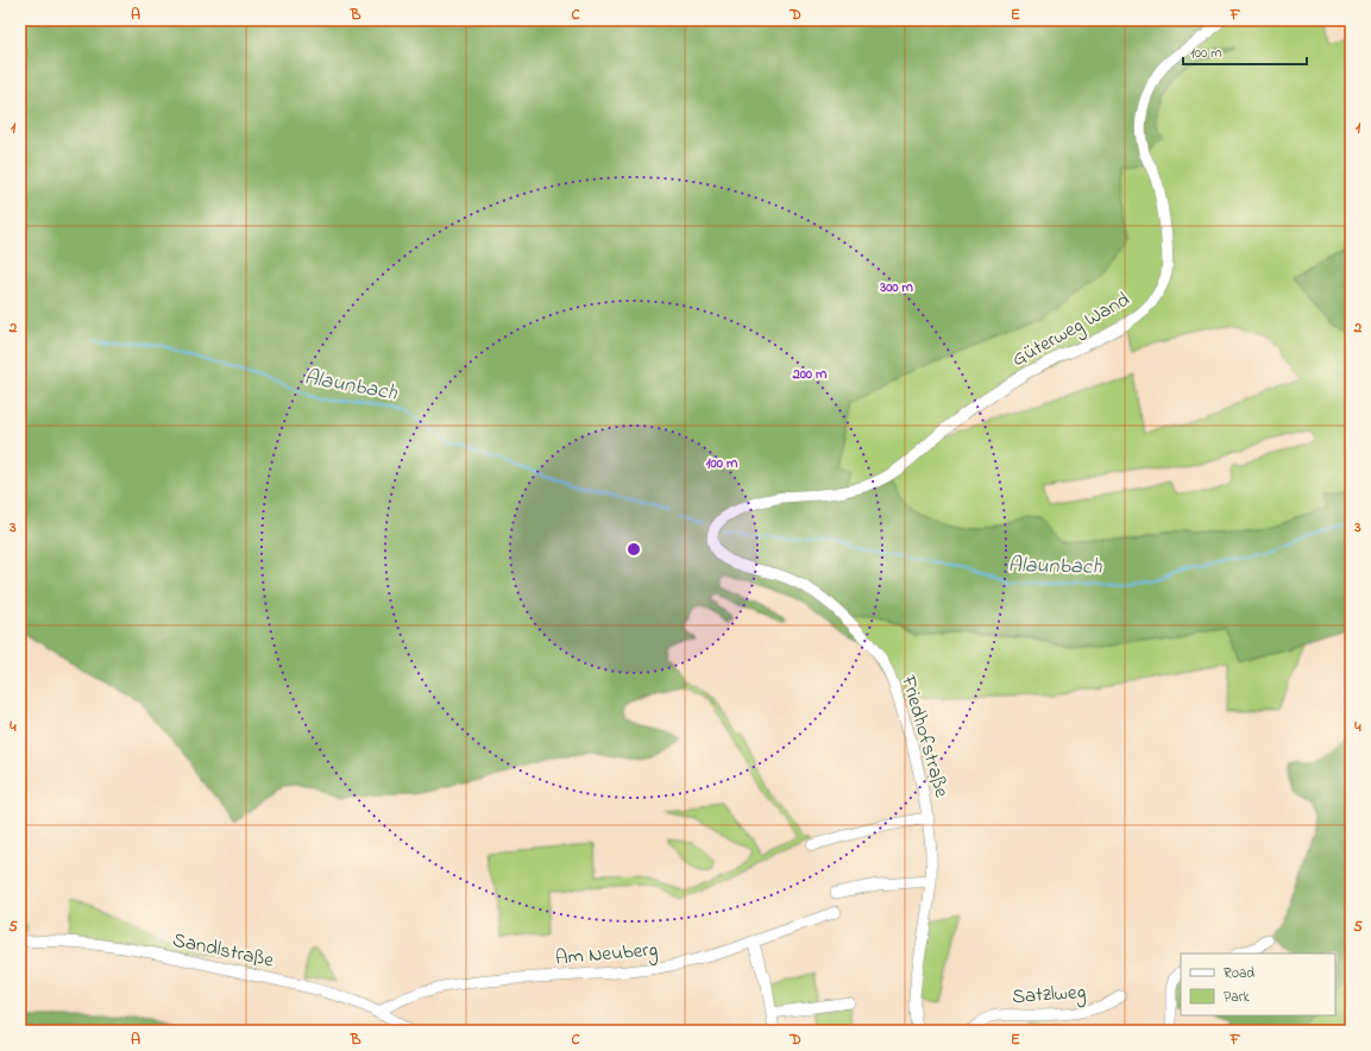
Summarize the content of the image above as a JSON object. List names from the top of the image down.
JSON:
{
  "streets": {
    "street": [
      "Güterweg Wand",
      "Friedhofstraße",
      "Sandlstraße",
      "Am Neuberg",
      "Satzlweg"
    ]
  },
  "crossings": [
    ["Güterweg Wand", "Friedhofstraße"],
    ["Sandlstraße", "Am Neuberg"]
  ],
  "water": ["Alaunbach"],
  "legend": ["Road", "Park"],
  "scale_bar": "100 m",
  "grid": {
    "columns": [
      "A",
      "B",
      "C",
      "D",
      "E",
      "F"
    ],
    "rows": [
      "1",
      "2",
      "3",
      "4",
      "5"
    ]
  },
  "rings": ["300 m", "200 m", "100 m"]
}
